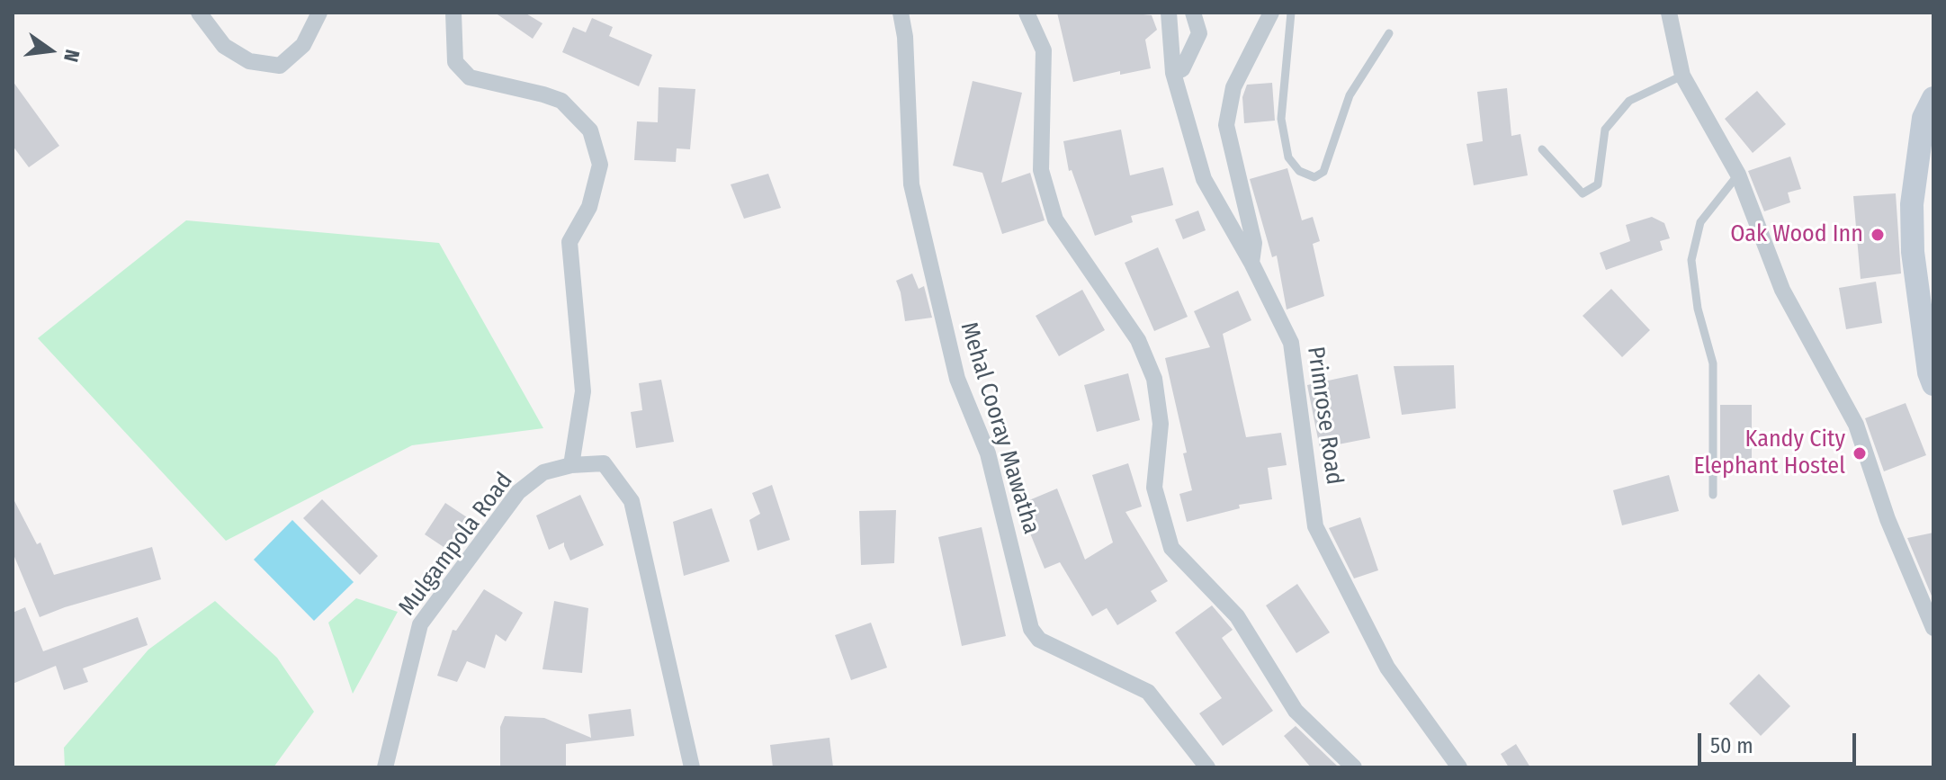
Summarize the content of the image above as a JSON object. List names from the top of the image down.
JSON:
{
  "streets": {
    "street": ["Primrose Road", "Mehal Cooray Mawatha", "Mulgampola Road"]
  },
  "places": ["Oak Wood Inn", "Kandy City Elephant Hostel"],
  "scale_bar": "50 m",
  "north": "right"
}
